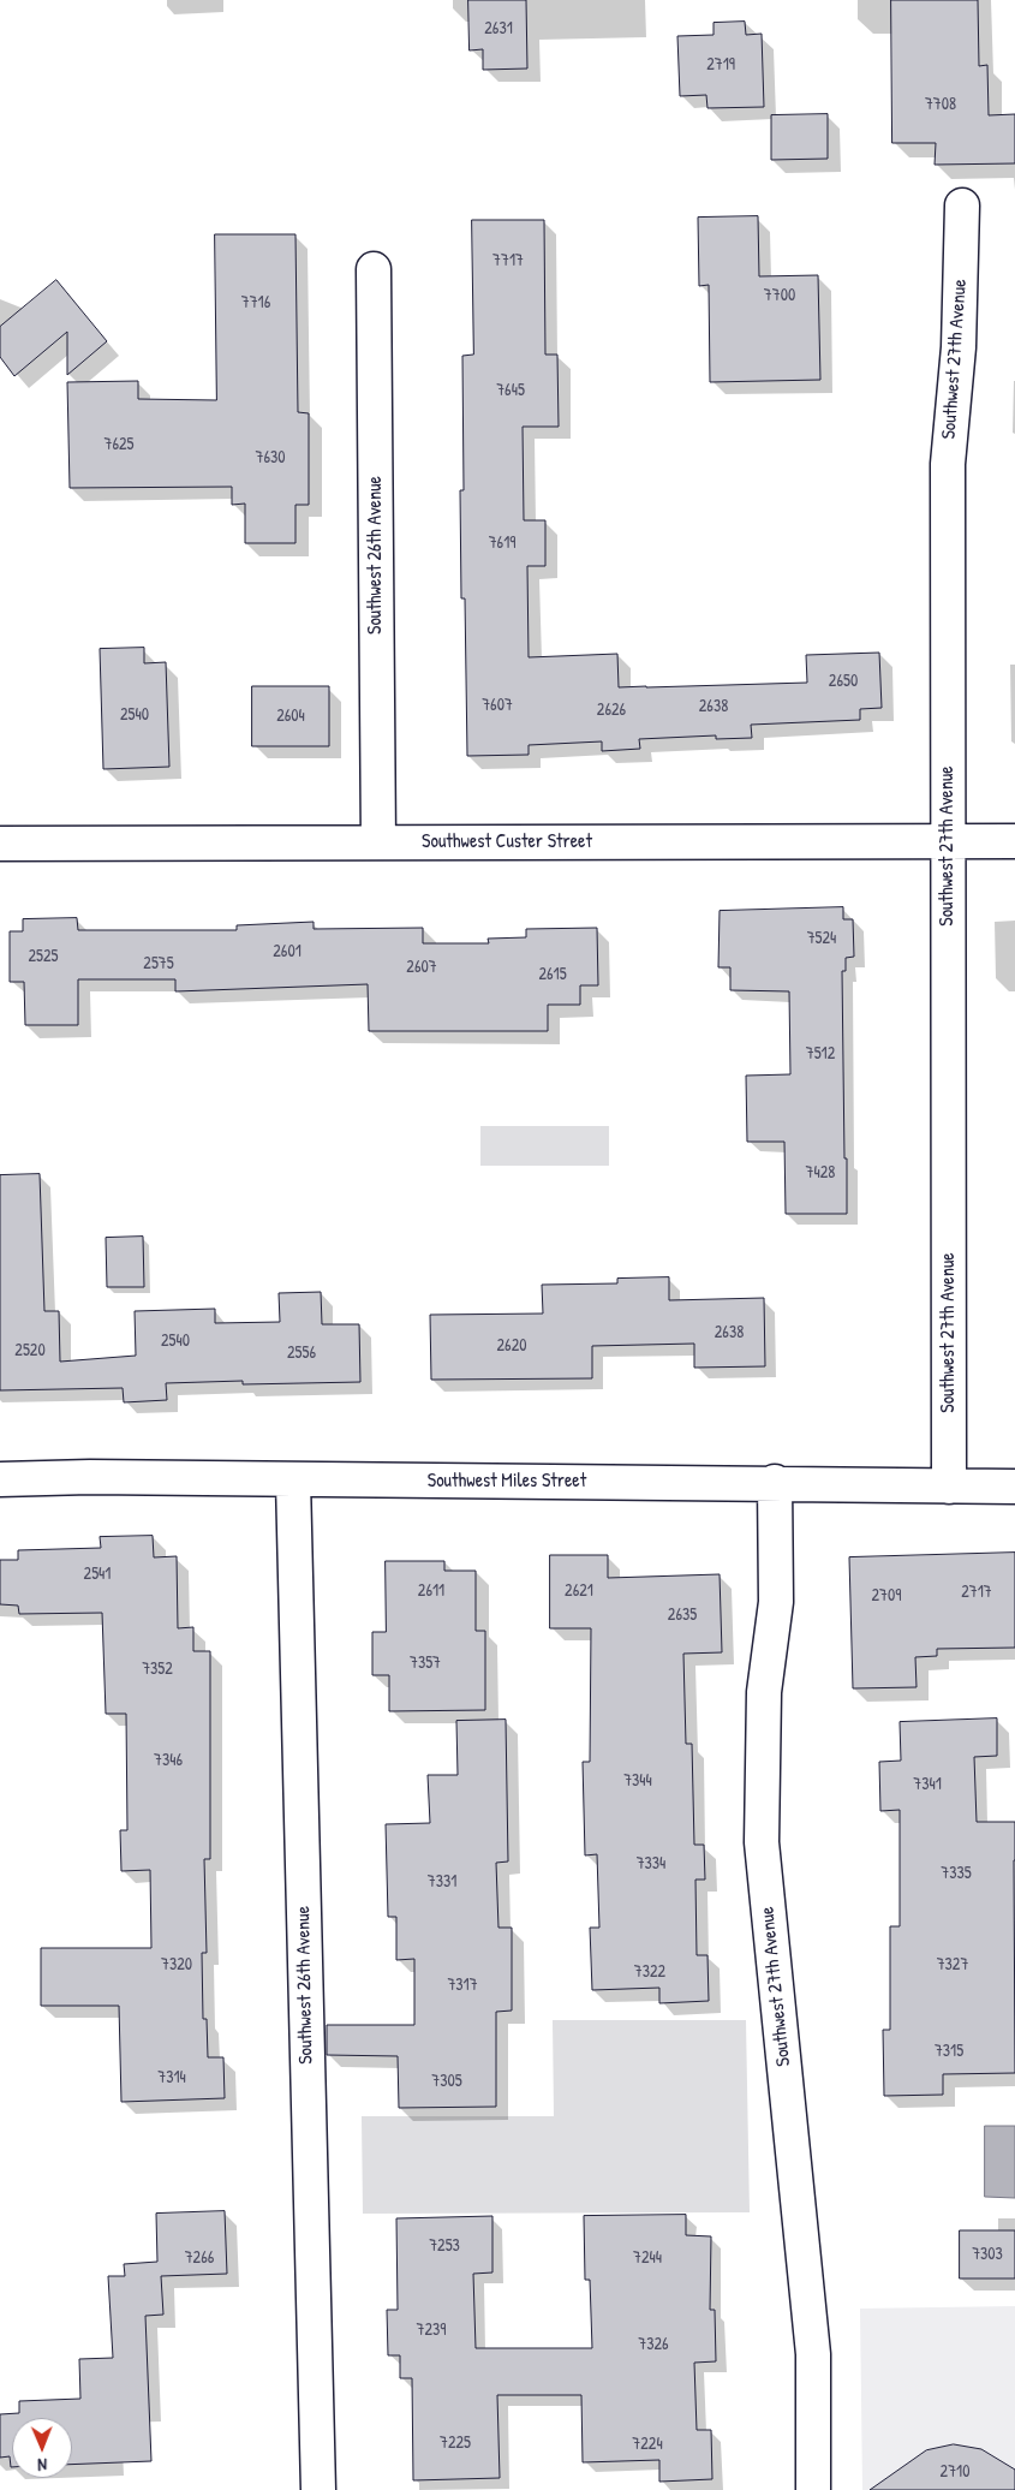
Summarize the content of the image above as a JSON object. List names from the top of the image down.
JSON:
{
  "streets": {
    "street": [
      "Southwest 27th Avenue",
      "Southwest 26th Avenue",
      "Southwest Custer Street",
      "Southwest Miles Street"
    ]
  },
  "crossings": [
    ["Southwest 27th Avenue", "Southwest Custer Street"],
    ["Southwest 27th Avenue", "Southwest Miles Street"],
    ["Southwest 26th Avenue", "Southwest Custer Street"],
    ["Southwest 26th Avenue", "Southwest Miles Street"]
  ],
  "house_numbers": [
    "2631",
    "2719",
    "7708",
    "7717",
    "7700",
    "7716",
    "7645",
    "7625",
    "7630",
    "7619",
    "2650",
    "7607",
    "2638",
    "2626",
    "2540",
    "2604",
    "7524",
    "2601",
    "2525",
    "2575",
    "2607",
    "2615",
    "7512",
    "7428",
    "2638",
    "2540",
    "2620",
    "2520",
    "2556",
    "2541",
    "2611",
    "2621",
    "2717",
    "2709",
    "2635",
    "7357",
    "7352",
    "7346",
    "7344",
    "7341",
    "7334",
    "7335",
    "7331",
    "7320",
    "7327",
    "7322",
    "7317",
    "7315",
    "7314",
    "7305",
    "7253",
    "7303",
    "7266",
    "7244",
    "7239",
    "7326",
    "7225",
    "7224",
    "2710"
  ],
  "north": "bottom"
}
